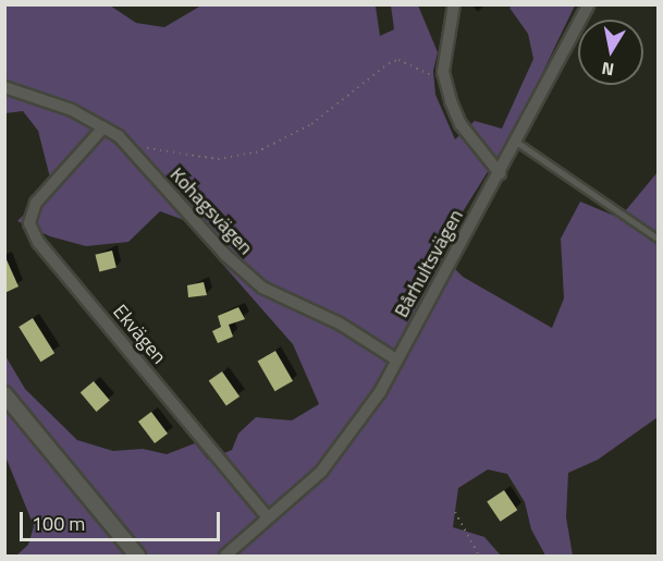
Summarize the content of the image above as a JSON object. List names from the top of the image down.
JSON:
{
  "streets": {
    "street": ["Kohagsvägen", "Bårhultsvägen", "Ekvägen"]
  },
  "crossings": [
    ["Kohagsvägen", "Bårhultsvägen"],
    ["Kohagsvägen", "Ekvägen"],
    ["Bårhultsvägen", "Ekvägen"]
  ],
  "scale_bar": "100 m",
  "north": "bottom"
}
